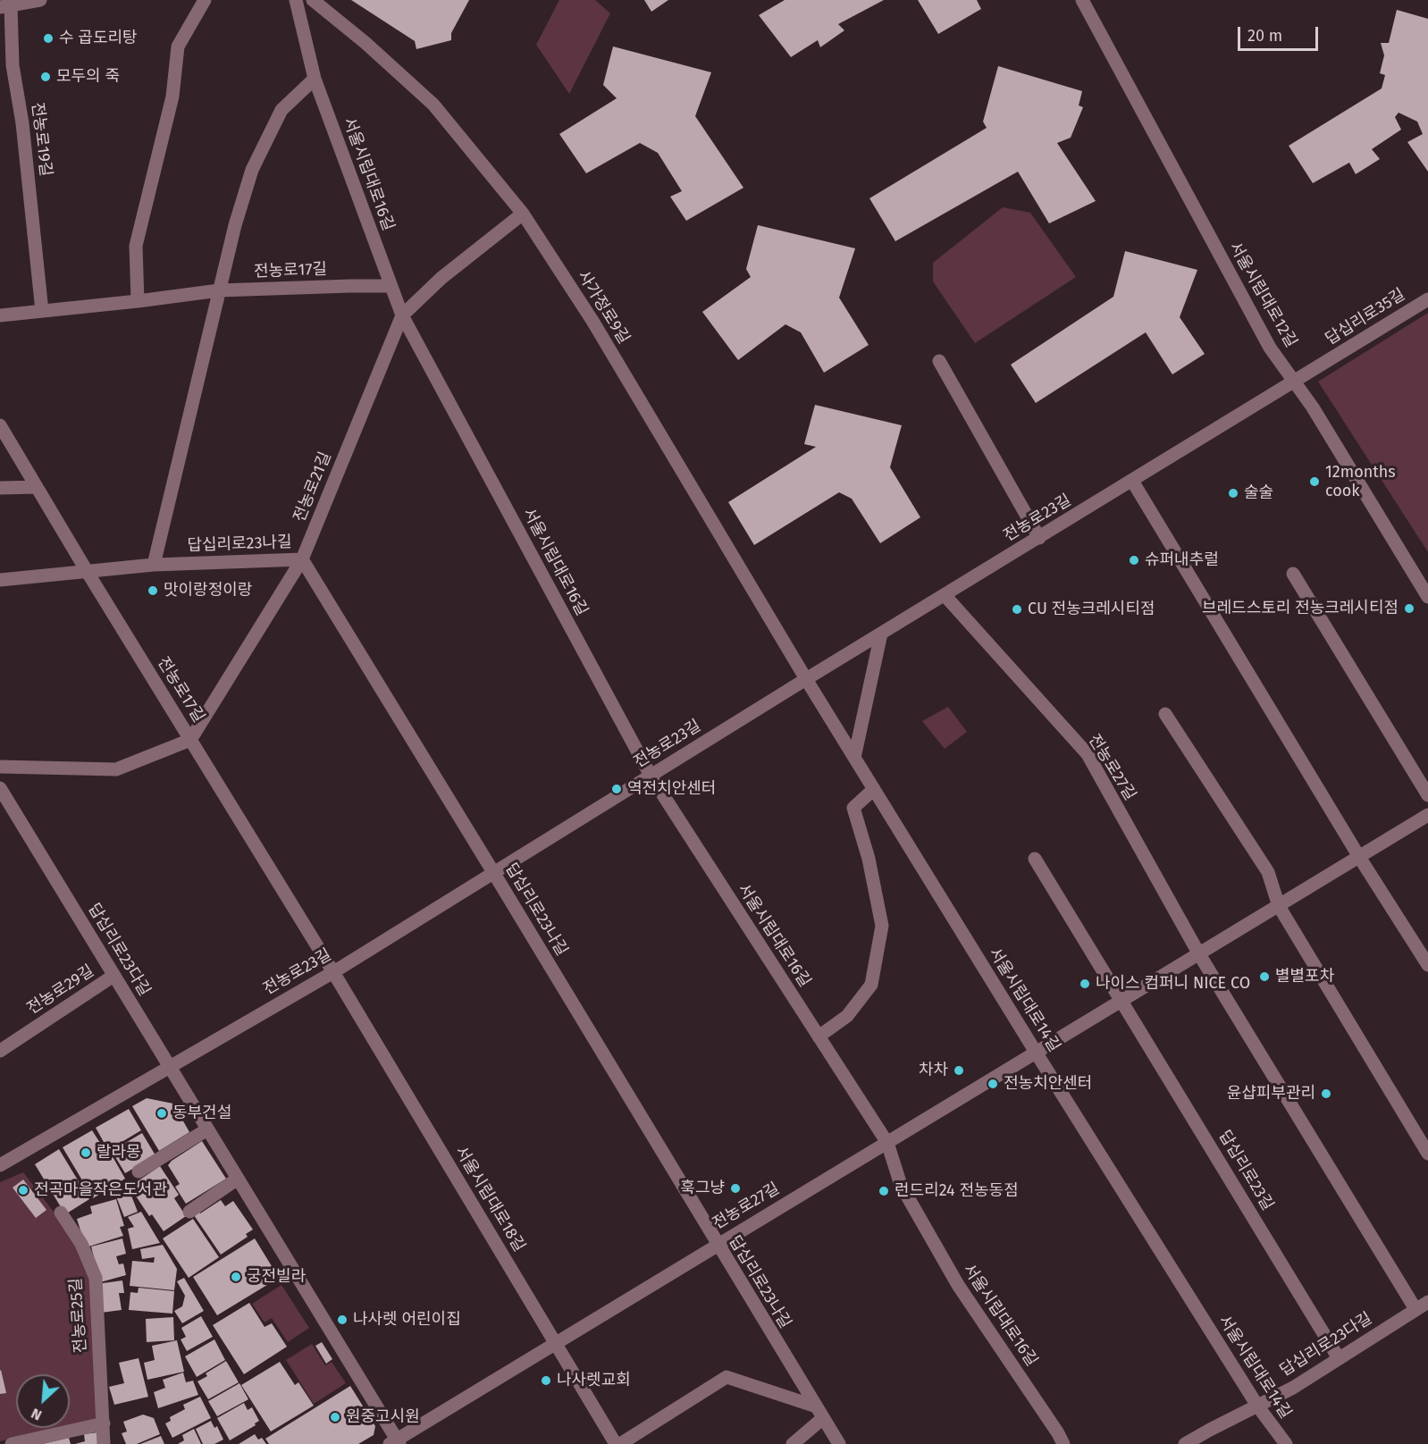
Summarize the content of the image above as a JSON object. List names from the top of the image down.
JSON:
{
  "streets": {
    "street": [
      "전농로19길",
      "서울시립대로16길",
      "전농로17길",
      "서울시립대로12길",
      "사가정로9길",
      "답십리로35길",
      "전농로21길",
      "전농로23길",
      "답십리로23나길",
      "전농로27길",
      "답십리로23다길",
      "전농로29길",
      "서울시립대로14길",
      "답십리로23길",
      "서울시립대로18길",
      "전농로25길"
    ]
  },
  "crossings": [
    ["전농로19길", "전농로17길"],
    ["서울시립대로16길", "전농로17길"],
    ["서울시립대로16길", "전농로21길"],
    ["서울시립대로16길", "전농로23길"],
    ["서울시립대로16길", "전농로27길"],
    ["전농로17길", "전농로21길"],
    ["전농로17길", "전농로23길"],
    ["전농로17길", "답십리로23나길"],
    ["전농로17길", "서울시립대로18길"],
    ["서울시립대로12길", "답십리로35길"],
    ["서울시립대로12길", "전농로23길"],
    ["사가정로9길", "전농로21길"],
    ["사가정로9길", "전농로23길"],
    ["사가정로9길", "서울시립대로14길"],
    ["답십리로35길", "전농로23길"],
    ["전농로21길", "답십리로23나길"],
    ["전농로23길", "답십리로23나길"],
    ["전농로23길", "전농로27길"],
    ["전농로23길", "답십리로23다길"],
    ["전농로23길", "서울시립대로14길"],
    ["전농로23길", "서울시립대로18길"],
    ["답십리로23나길", "전농로27길"],
    ["전농로27길", "답십리로23다길"],
    ["전농로27길", "서울시립대로14길"],
    ["전농로27길", "답십리로23길"],
    ["전농로27길", "서울시립대로18길"],
    ["답십리로23다길", "전농로29길"],
    ["답십리로23다길", "서울시립대로14길"],
    ["답십리로23다길", "답십리로23길"]
  ],
  "places": [
    "수 곱도리탕",
    "모두의 죽",
    "12months cook",
    "술술",
    "슈퍼내추럴",
    "맛이랑정이랑",
    "브레드스토리 전농크레시티점",
    "CU 전농크레시티점",
    "역전치안센터",
    "별별포차",
    "나이스 컴퍼니 NICE CO",
    "차차",
    "전농치안센터",
    "윤샵피부관리",
    "동부건설",
    "랄라몽",
    "훅그냥",
    "전곡마을작은도서관",
    "런드리24 전농동점",
    "궁전빌라",
    "나사렛 어린이집",
    "나사렛교회",
    "원중고시원"
  ],
  "scale_bar": "20 m",
  "north": "bottom left"
}
